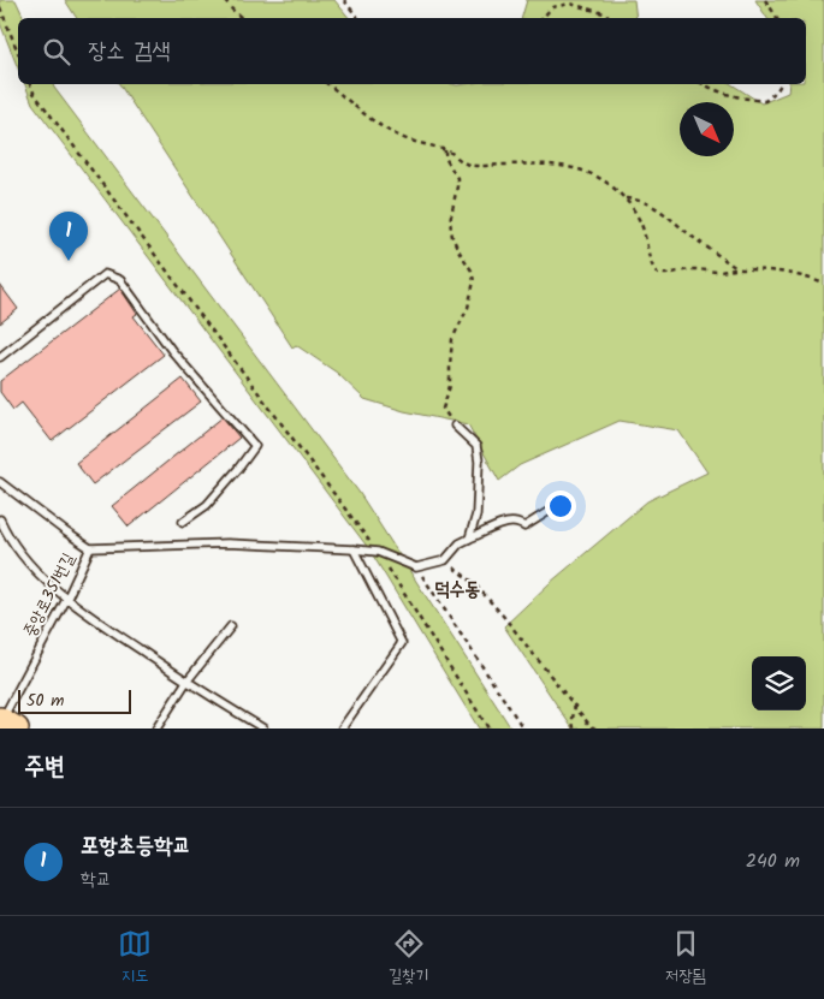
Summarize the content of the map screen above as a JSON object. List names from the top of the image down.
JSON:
{
  "streets": {
    "lane": ["중앙로351번길"]
  },
  "districts": ["덕수동"],
  "scale_bar": "50 m",
  "north": "bottom right",
  "page": {
    "search": "장소 검색",
    "pins": "1",
    "scale": "50 m",
    "heading": "주변",
    "list": [
      {
        "mark": "1",
        "name": "포항초등학교",
        "note": "학교",
        "value": "240 m"
      }
    ],
    "nav": ["지도", "길찾기", "저장됨"]
  }
}
